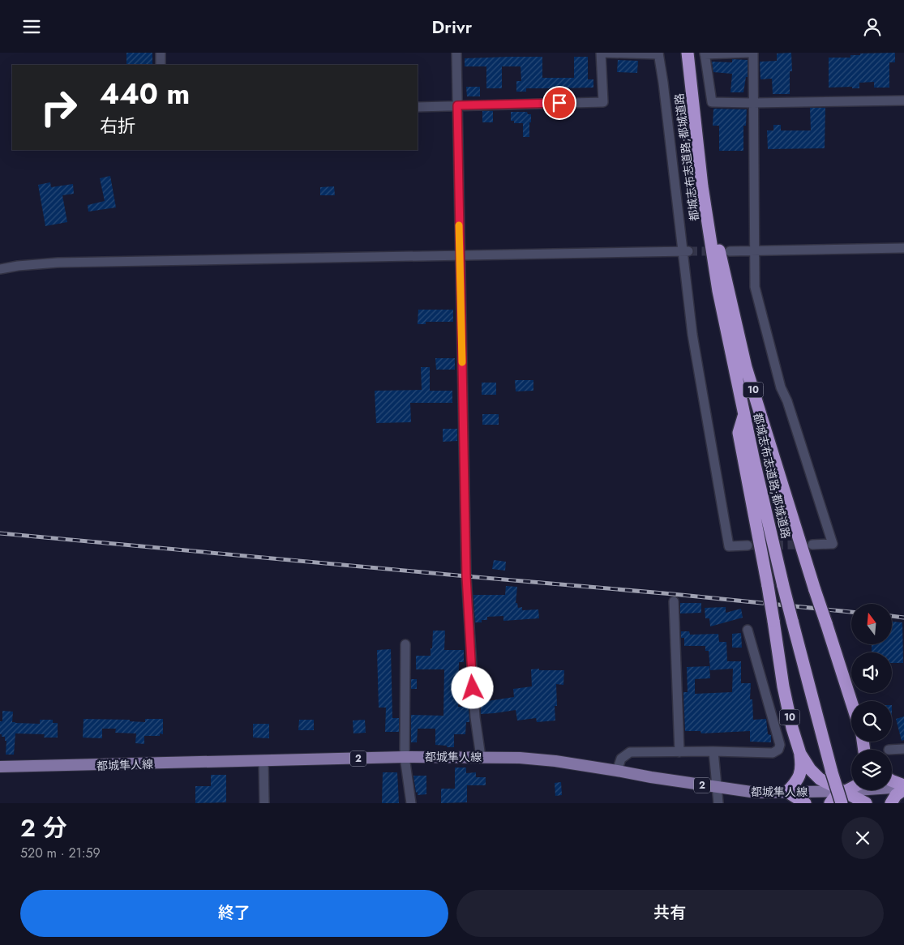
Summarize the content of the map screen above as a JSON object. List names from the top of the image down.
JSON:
{
  "streets": {
    "highway": ["都城志布志道路;都城道路", "10"],
    "main road": ["都城隼人線", "2"]
  },
  "crossings": [
    ["都城志布志道路;都城道路", "10"],
    ["都城志布志道路;都城道路", "都城隼人線"],
    ["10", "都城隼人線"]
  ],
  "north": "top",
  "page": {
    "header": "Drivr",
    "turn": ["440 m", "右折"],
    "heading": ["2 分", "520 m · 21:59"],
    "buttons": ["終了", "共有"]
  }
}
